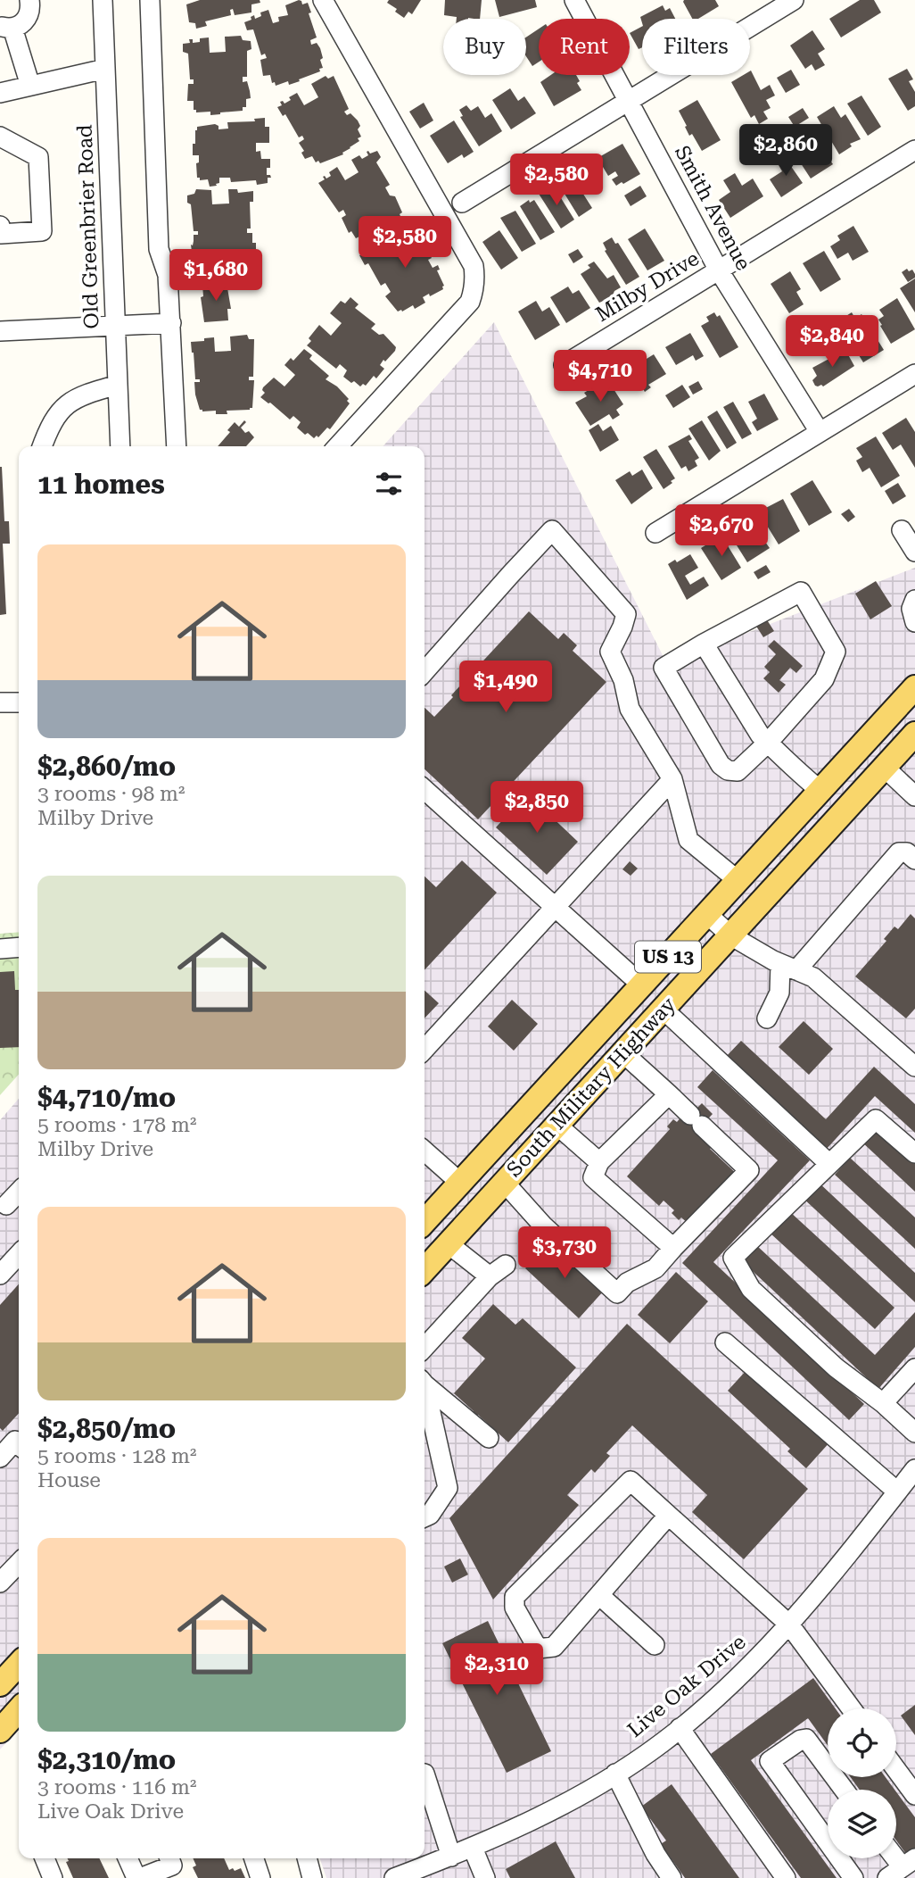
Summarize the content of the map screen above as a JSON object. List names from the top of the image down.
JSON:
{
  "streets": {
    "main road": ["US 13", "South Military Highway"],
    "street": [
      "Smith Avenue",
      "Old Greenbrier Road",
      "Milby Drive",
      "Live Oak Drive"
    ]
  },
  "crossings": [
    ["Smith Avenue", "Milby Drive"]
  ],
  "page": {
    "chip": ["Buy", "Rent", "Filters"],
    "price": [
      "$2,860",
      "$2,580",
      "$2,580",
      "$1,680",
      "$2,840",
      "$4,710",
      "$2,670",
      "$1,490",
      "$2,850",
      "$3,730",
      "$2,310"
    ],
    "heading": "11 homes",
    "list": [
      {
        "name": "$2,860/mo",
        "note": "3 rooms · 98 m² · Milby Drive"
      },
      {
        "name": "$4,710/mo",
        "note": "5 rooms · 178 m² · Milby Drive"
      },
      {
        "name": "$2,850/mo",
        "note": "5 rooms · 128 m² · House"
      },
      {
        "name": "$2,310/mo",
        "note": "3 rooms · 116 m² · Live Oak Drive"
      }
    ]
  }
}
